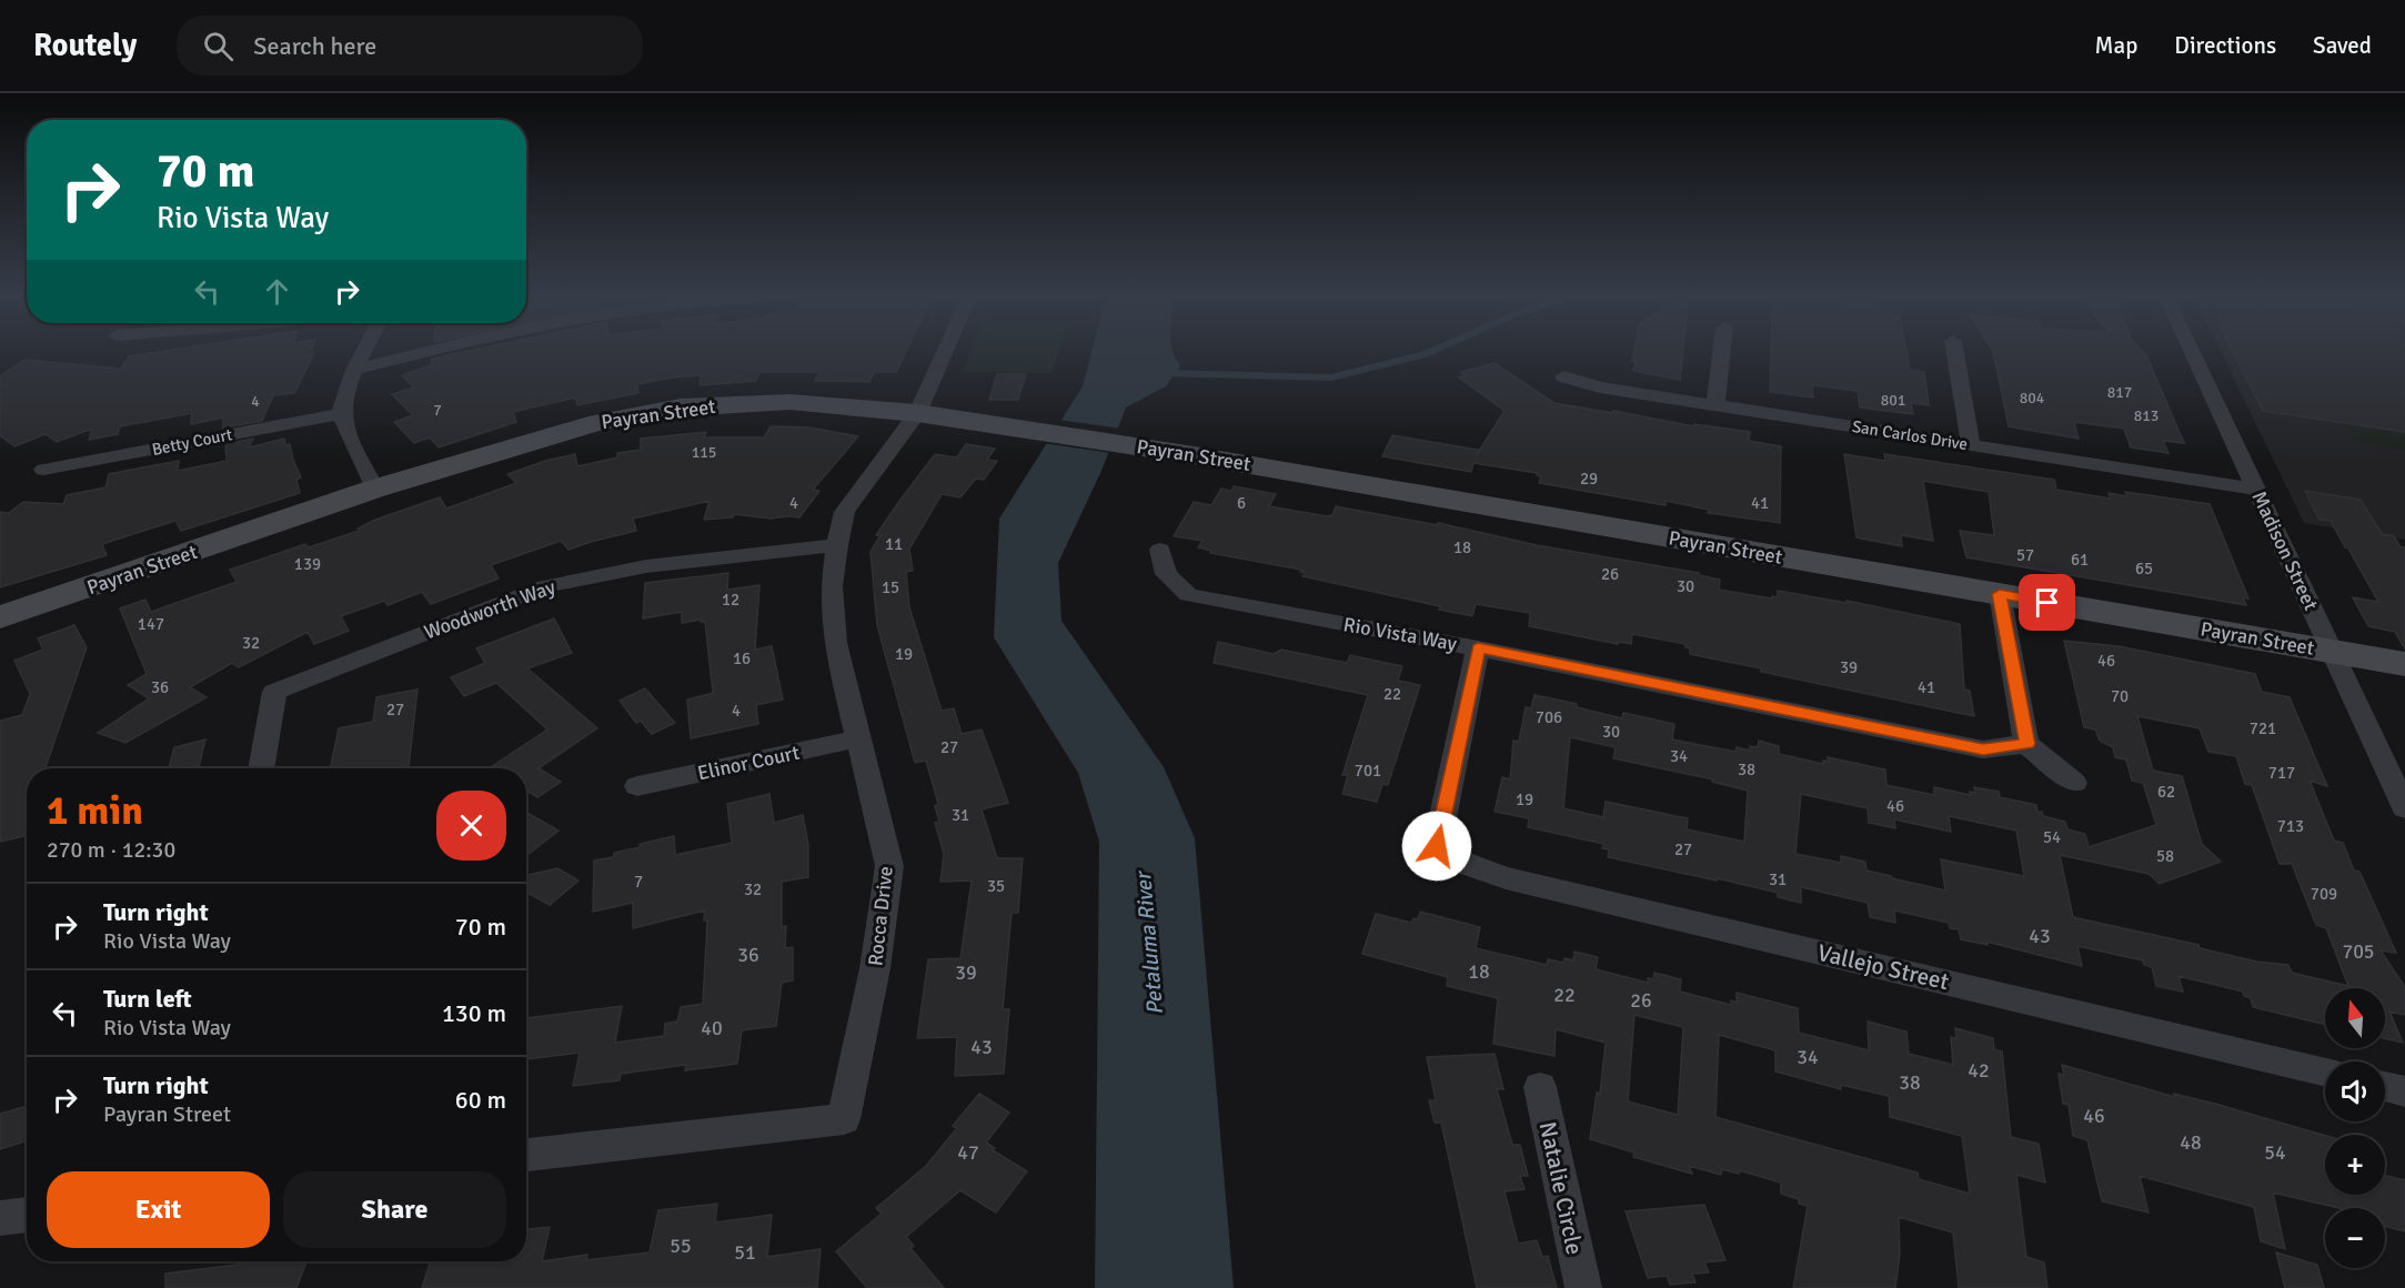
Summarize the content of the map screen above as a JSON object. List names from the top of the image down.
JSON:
{
  "streets": {
    "main road": ["Payran Street"],
    "street": [
      "San Carlos Drive",
      "Betty Court",
      "Madison Street",
      "Woodworth Way",
      "Rio Vista Way",
      "Elinor Court",
      "Rocca Drive",
      "Vallejo Street",
      "Natalie Circle"
    ]
  },
  "crossings": [
    ["Payran Street", "Madison Street"],
    ["Payran Street", "Rocca Drive"],
    ["San Carlos Drive", "Madison Street"],
    ["Woodworth Way", "Rocca Drive"],
    ["Rio Vista Way", "Vallejo Street"],
    ["Elinor Court", "Rocca Drive"]
  ],
  "water": ["Petaluma River"],
  "house_numbers": [
    "817",
    "804",
    "801",
    "4",
    "7",
    "813",
    "115",
    "29",
    "4",
    "6",
    "41",
    "11",
    "18",
    "57",
    "61",
    "139",
    "65",
    "26",
    "30",
    "15",
    "12",
    "147",
    "32",
    "19",
    "16",
    "46",
    "39",
    "36",
    "41",
    "22",
    "70",
    "27",
    "4",
    "706",
    "721",
    "30",
    "27",
    "34",
    "38",
    "701",
    "717",
    "62",
    "19",
    "46",
    "31",
    "713",
    "54",
    "27",
    "58",
    "31",
    "7",
    "35",
    "32",
    "709",
    "43",
    "705",
    "36",
    "18",
    "39",
    "22",
    "26",
    "40",
    "43",
    "34",
    "42",
    "38",
    "46",
    "48",
    "47",
    "54",
    "55",
    "51"
  ],
  "north": "top",
  "page": {
    "header": "Routely",
    "search": "Search here",
    "nav": ["Map", "Directions", "Saved"],
    "turn": ["70 m", "Rio Vista Way"],
    "heading": ["1 min", "270 m · 12:30"],
    "list": [
      {
        "name": "Turn right",
        "note": "Rio Vista Way",
        "value": "70 m"
      },
      {
        "name": "Turn left",
        "note": "Rio Vista Way",
        "value": "130 m"
      },
      {
        "name": "Turn right",
        "note": "Payran Street",
        "value": "60 m"
      }
    ],
    "map_buttons": ["+", "−"],
    "buttons": ["Exit", "Share"]
  }
}
